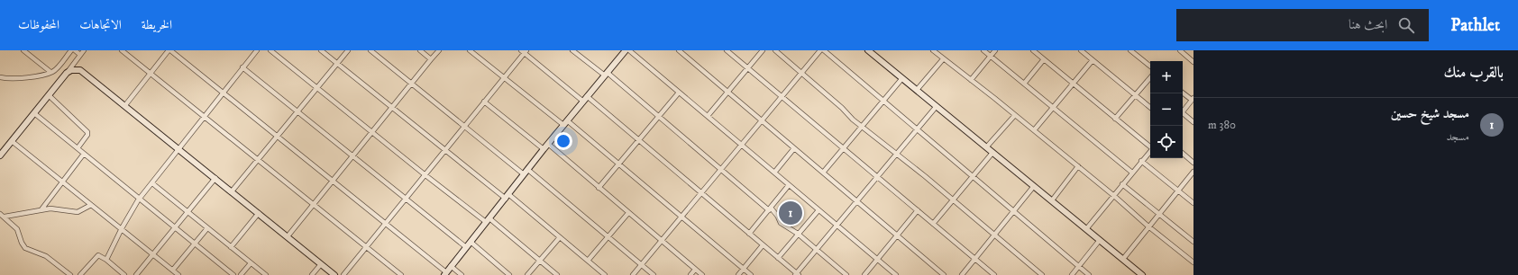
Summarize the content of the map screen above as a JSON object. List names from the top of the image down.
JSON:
{
  "page": {
    "header": "Pathlet",
    "search": "ابحث هنا",
    "nav": ["الخريطة", "الاتجاهات", "المحفوظات"],
    "heading": "بالقرب منك",
    "map_buttons": ["+", "−"],
    "list": [
      {
        "mark": "1",
        "name": "مسجد شيخ حسين",
        "note": "مسجد",
        "value": "380 m"
      }
    ],
    "pins": "1"
  }
}
